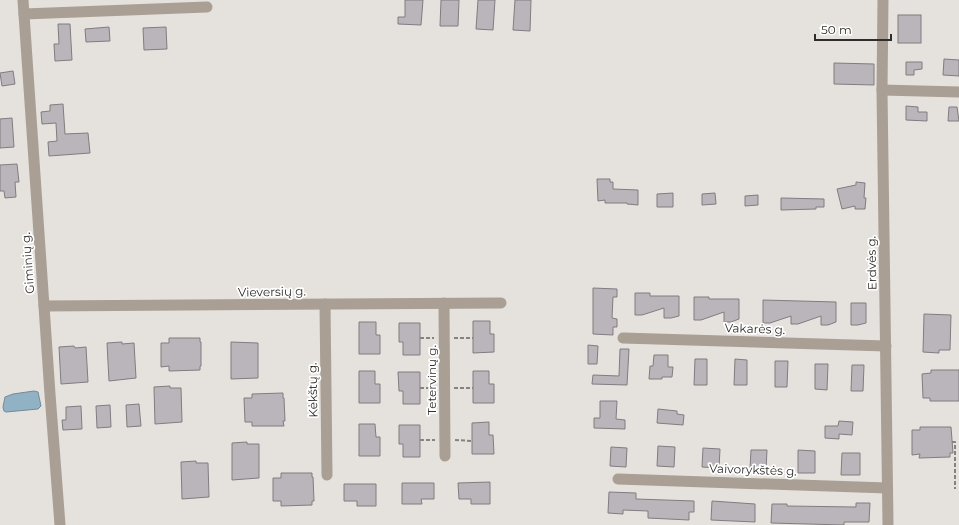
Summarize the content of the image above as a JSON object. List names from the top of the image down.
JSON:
{
  "streets": {
    "street": [
      "Giminių g.",
      "Erdvės g.",
      "Vieversių g.",
      "Vakarės g.",
      "Tetervinų g.",
      "Kėkštų g.",
      "Vaivorykštės g."
    ]
  },
  "crossings": [
    ["Giminių g.", "Vieversių g."],
    ["Erdvės g.", "Vakarės g."],
    ["Erdvės g.", "Vaivorykštės g."],
    ["Vieversių g.", "Tetervinų g."],
    ["Vieversių g.", "Kėkštų g."]
  ],
  "scale_bar": "50 m"
}
